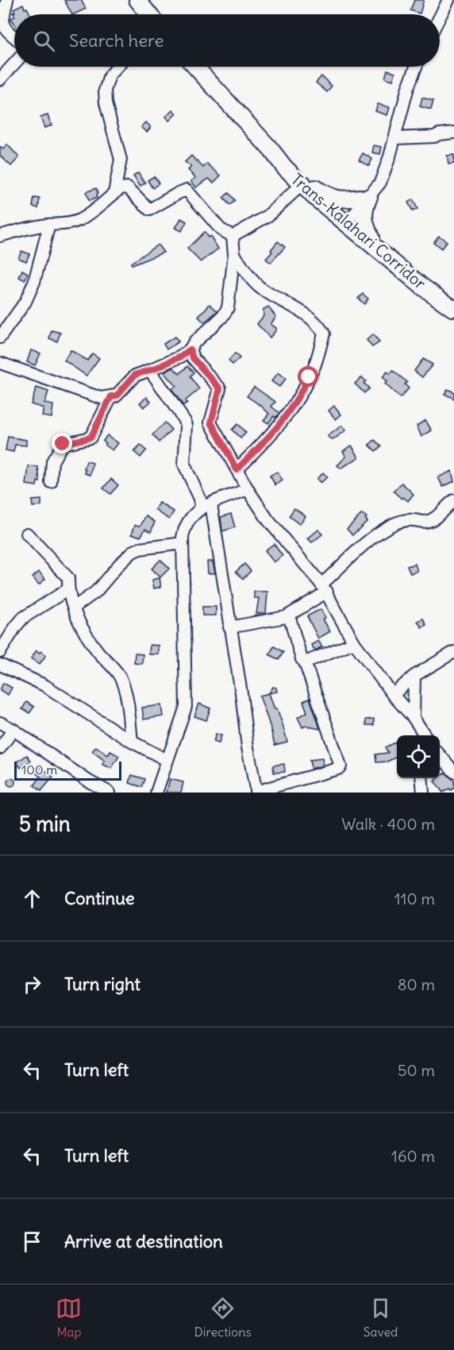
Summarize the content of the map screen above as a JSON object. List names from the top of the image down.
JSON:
{
  "streets": {
    "highway": ["Trans-Kalahari Corridor"]
  },
  "scale_bar": "100 m",
  "page": {
    "search": "Search here",
    "scale": "100 m",
    "heading": ["5 min", "Walk · 400 m"],
    "list": [
      ["Continue", "110 m"],
      ["Turn right", "80 m"],
      ["Turn left", "50 m"],
      ["Turn left", "160 m"],
      "Arrive at destination"
    ],
    "nav": ["Map", "Directions", "Saved"]
  }
}
